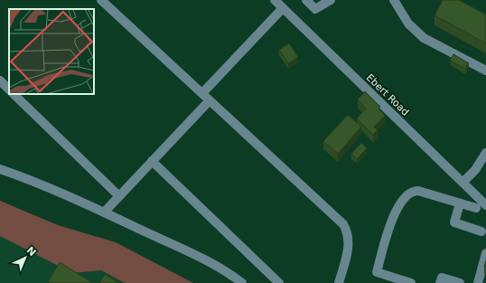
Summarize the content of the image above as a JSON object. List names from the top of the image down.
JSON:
{
  "streets": {
    "street": ["Ebert Road"]
  },
  "north": "top right"
}
